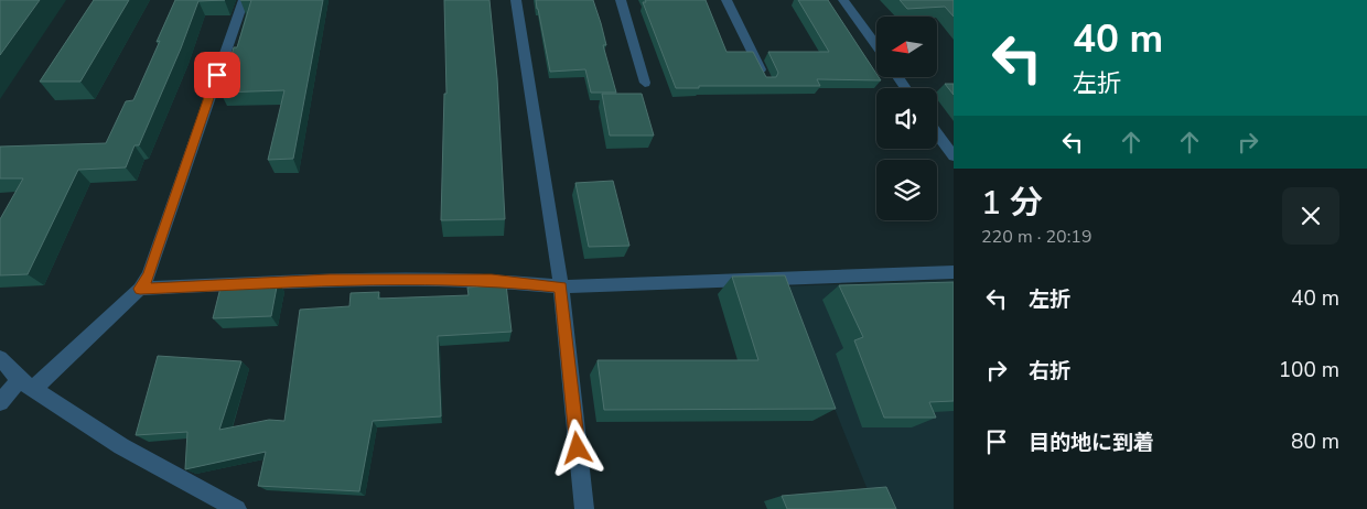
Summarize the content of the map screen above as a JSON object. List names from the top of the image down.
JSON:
{
  "north": "left",
  "page": {
    "turn": ["40 m", "左折"],
    "heading": ["1 分", "220 m · 20:19"],
    "list": [
      {
        "name": "左折",
        "value": "40 m"
      },
      {
        "name": "右折",
        "value": "100 m"
      },
      {
        "name": "目的地に到着",
        "value": "80 m"
      }
    ]
  }
}
